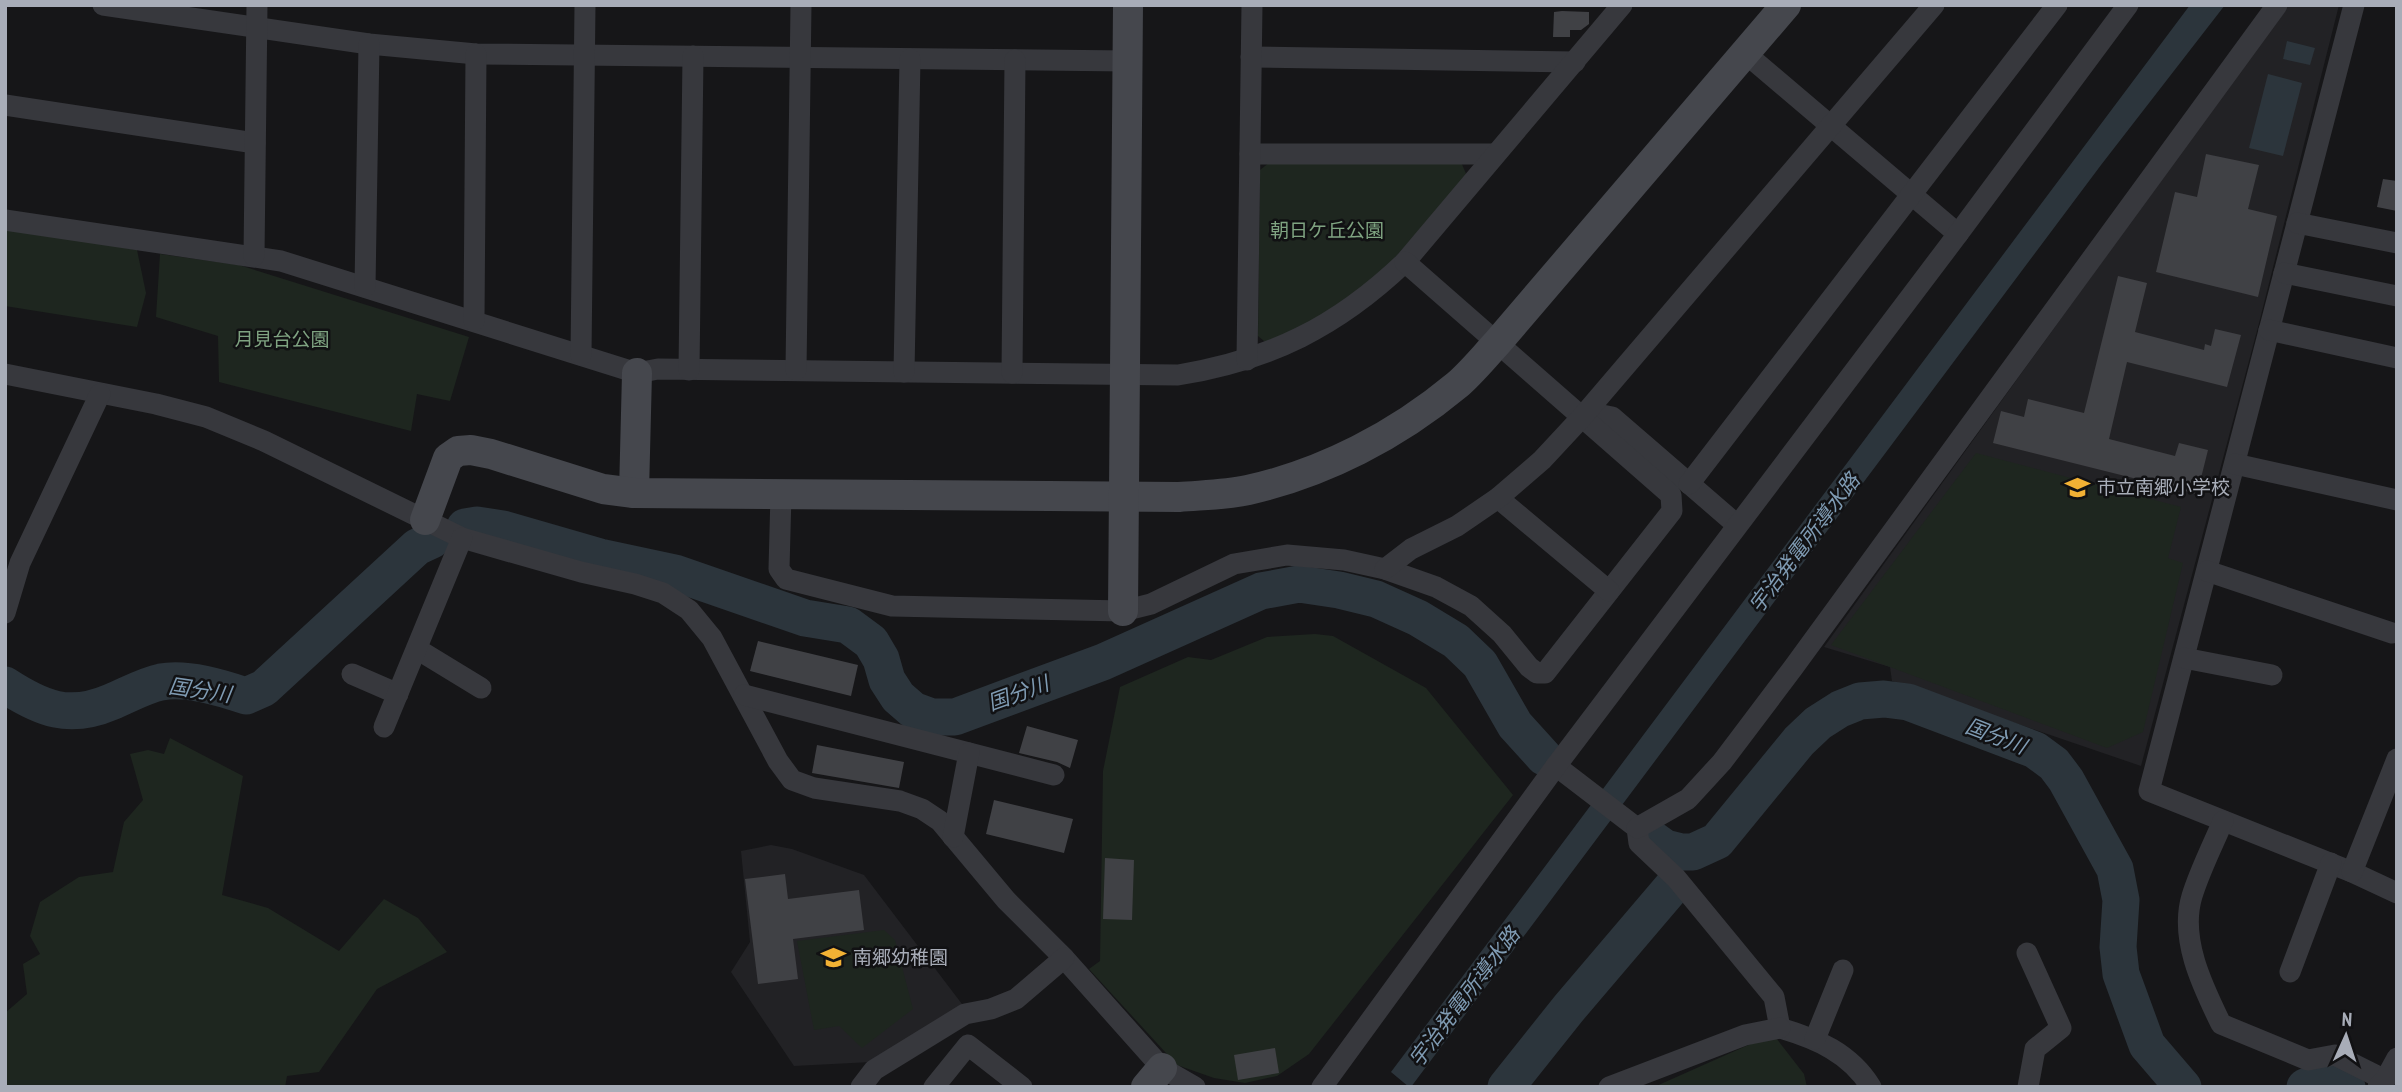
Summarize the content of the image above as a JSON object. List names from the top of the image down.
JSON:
{
  "water": ["宇治発電所導水路", "国分川"],
  "parks": ["朝日ケ丘公園", "月見台公園"],
  "places": {
    "school or university": ["市立南郷小学校", "南郷幼稚園"]
  },
  "north": "top"
}
